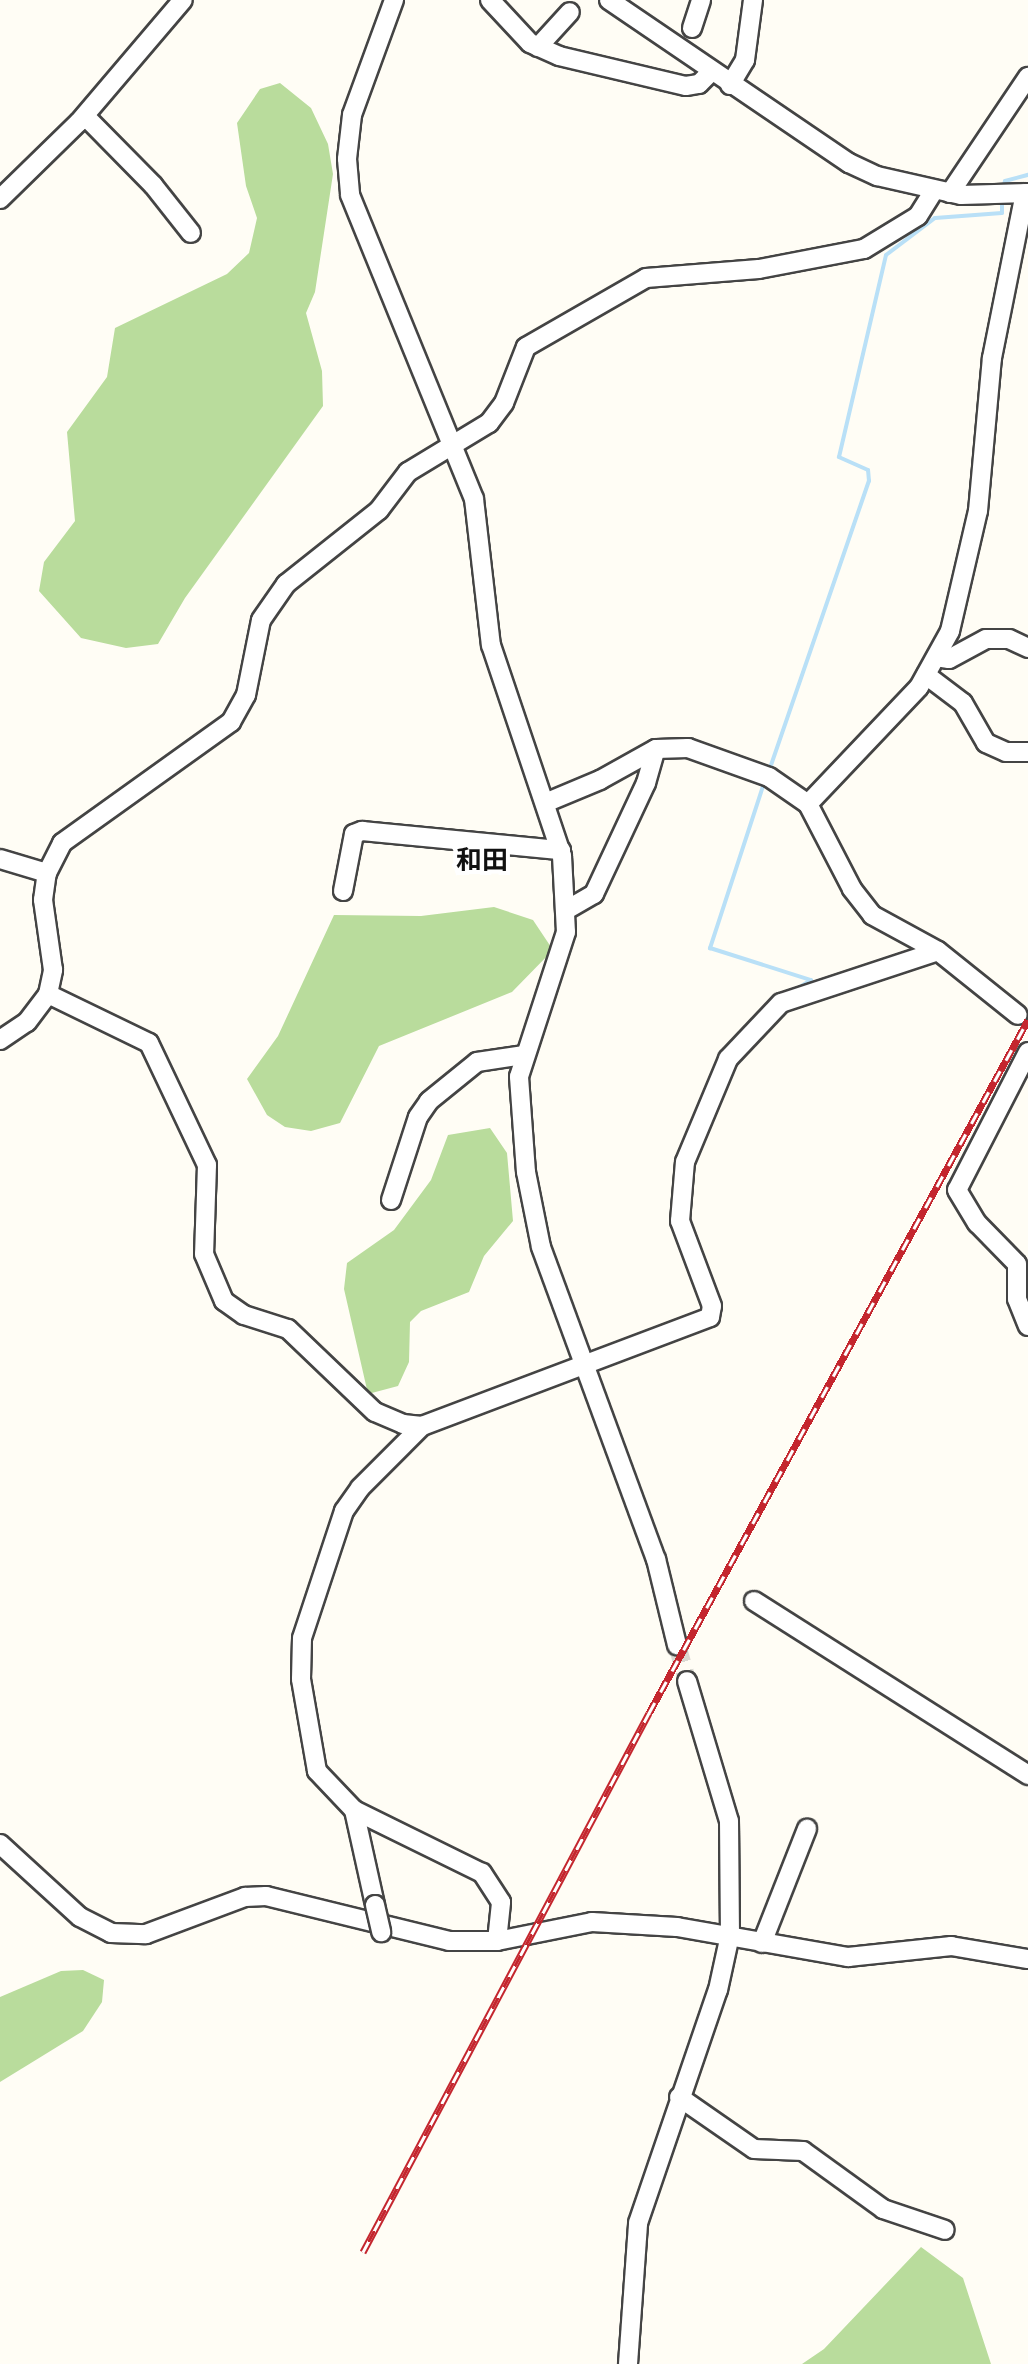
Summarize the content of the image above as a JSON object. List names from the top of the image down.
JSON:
{
  "districts": ["和田"]
}
